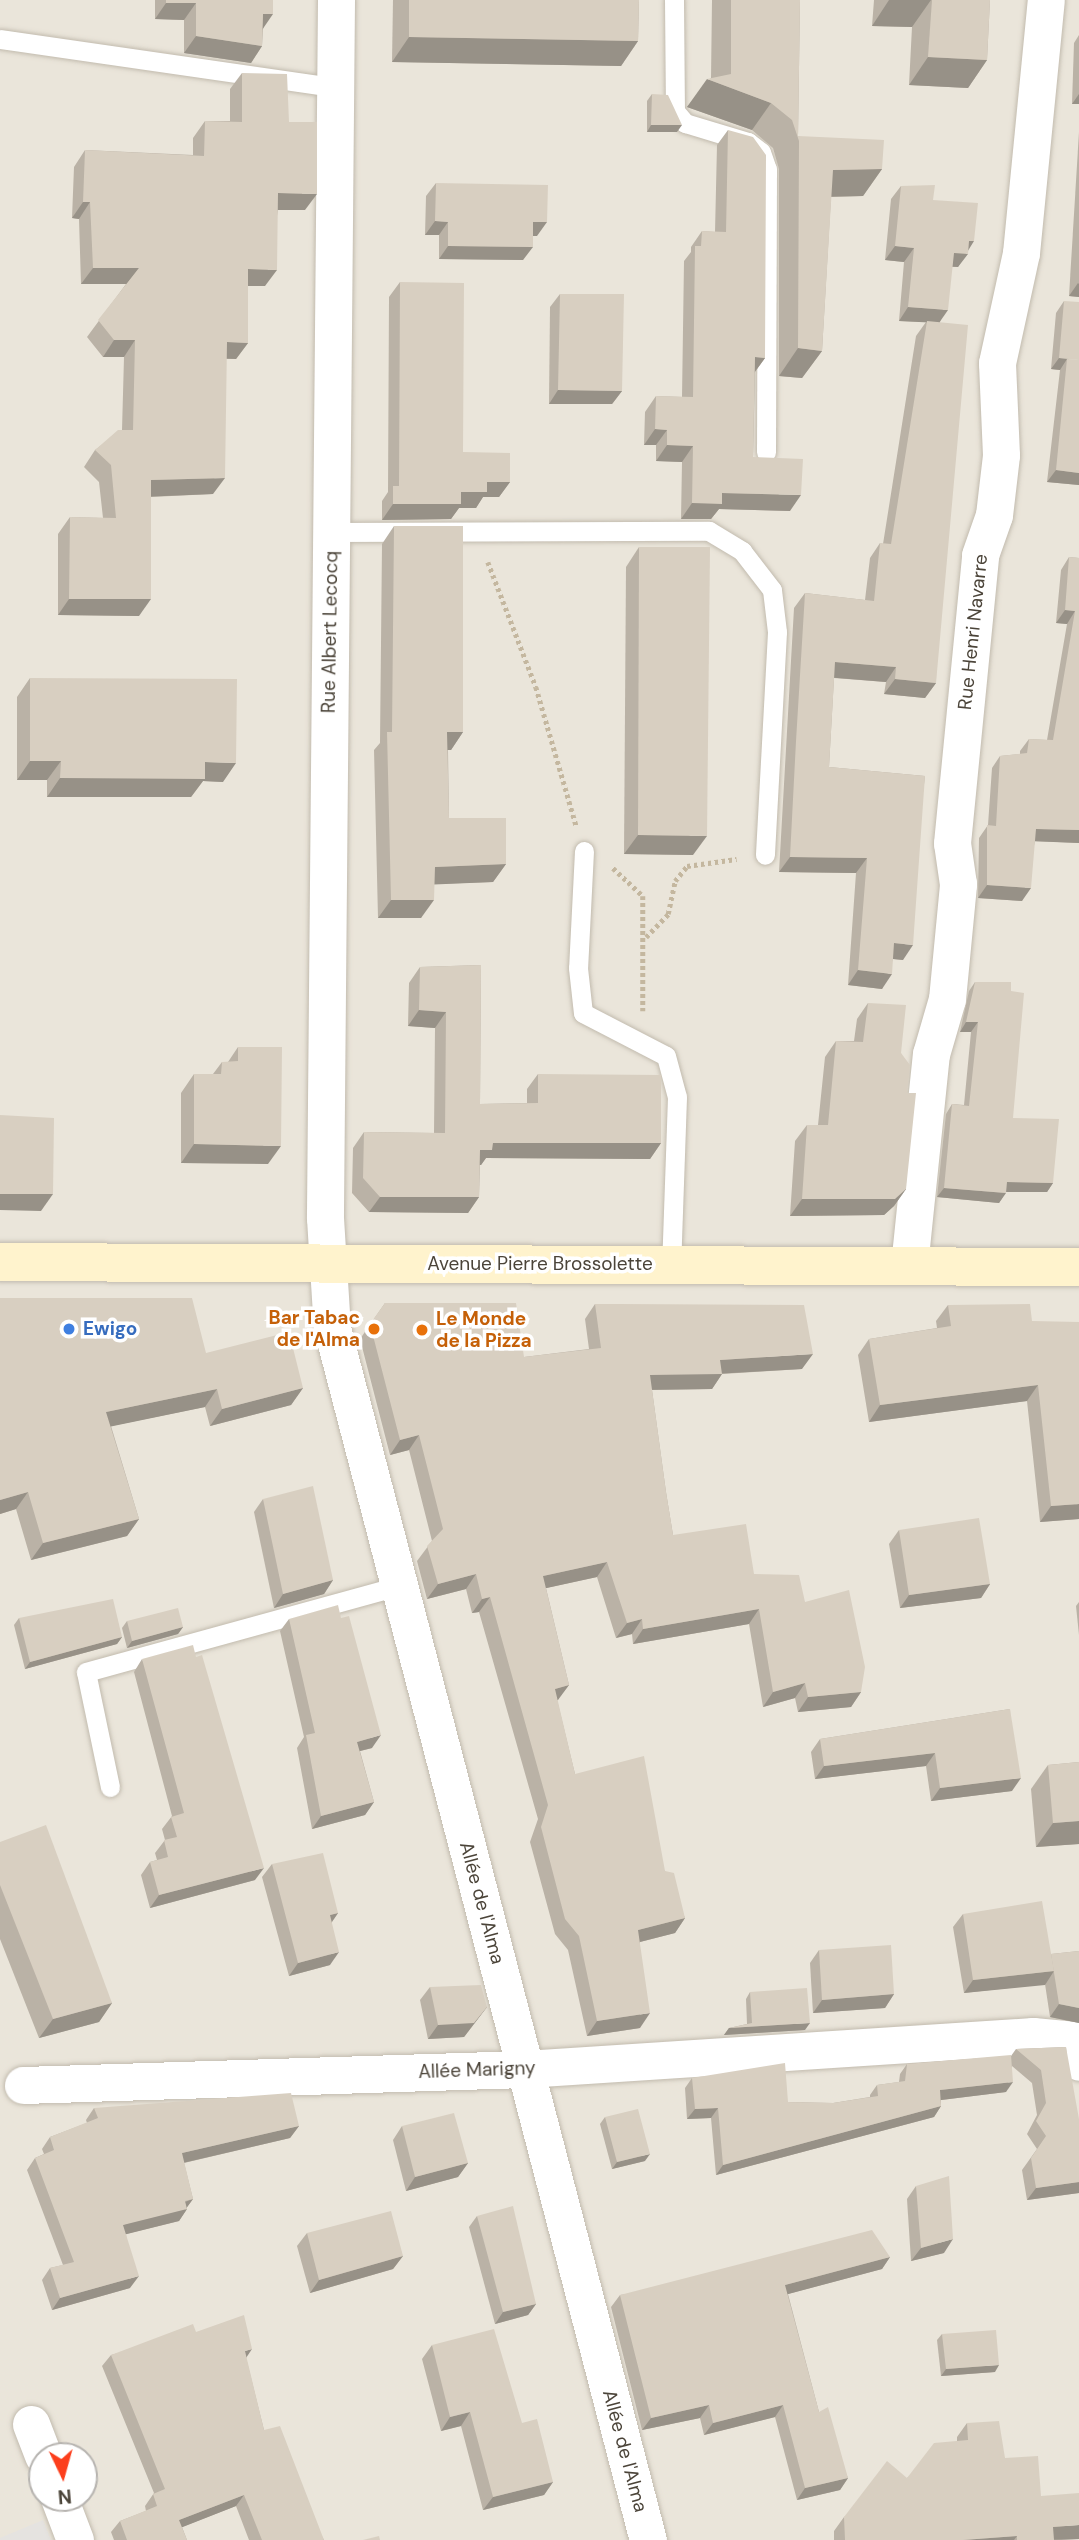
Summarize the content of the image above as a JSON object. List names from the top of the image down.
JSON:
{
  "streets": {
    "main road": ["Avenue Pierre Brossolette"],
    "street": [
      "Rue Albert Lecocq",
      "Rue Henri Navarre",
      "Allée de l'Alma",
      "Allée Marigny"
    ]
  },
  "crossings": [
    ["Rue Albert Lecocq", "Avenue Pierre Brossolette"],
    ["Rue Albert Lecocq", "Allée de l'Alma"],
    ["Rue Henri Navarre", "Avenue Pierre Brossolette"],
    ["Avenue Pierre Brossolette", "Allée de l'Alma"],
    ["Allée de l'Alma", "Allée Marigny"]
  ],
  "places": ["Ewigo", "Bar Tabac de l'Alma", "Le Monde de la Pizza"],
  "north": "bottom"
}
